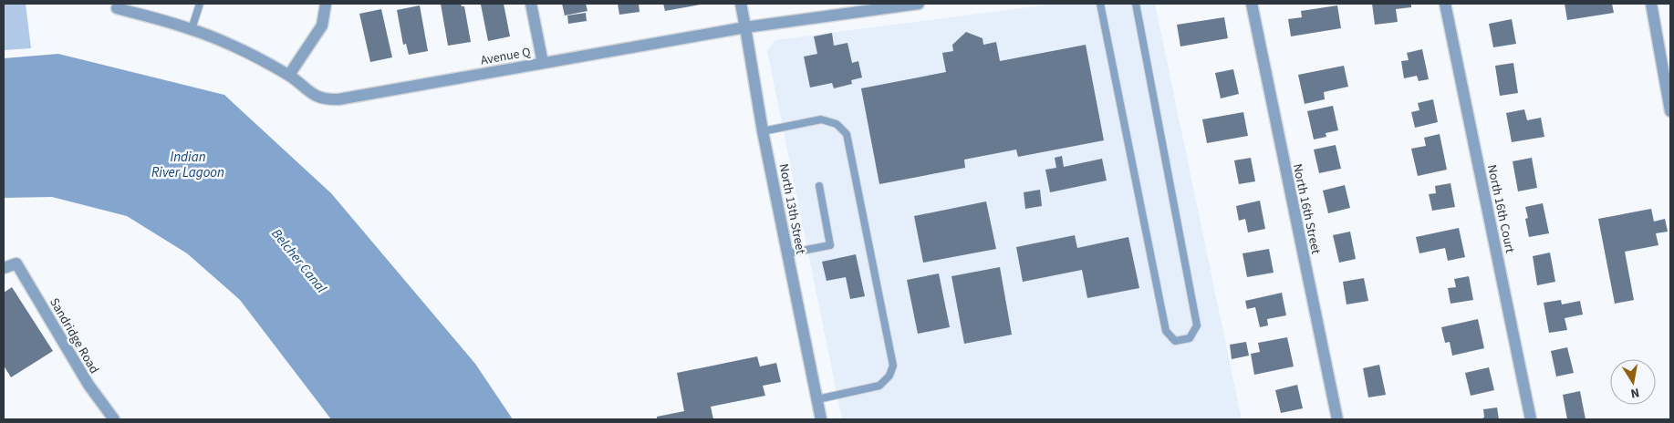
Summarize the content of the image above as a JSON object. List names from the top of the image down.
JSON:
{
  "streets": {
    "street": [
      "Avenue Q",
      "North 13th Street",
      "North 16th Street",
      "North 16th Court",
      "Sandridge Road"
    ]
  },
  "crossings": [
    ["Avenue Q", "North 13th Street"]
  ],
  "water": ["Indian River Lagoon", "Belcher Canal"],
  "north": "bottom"
}
